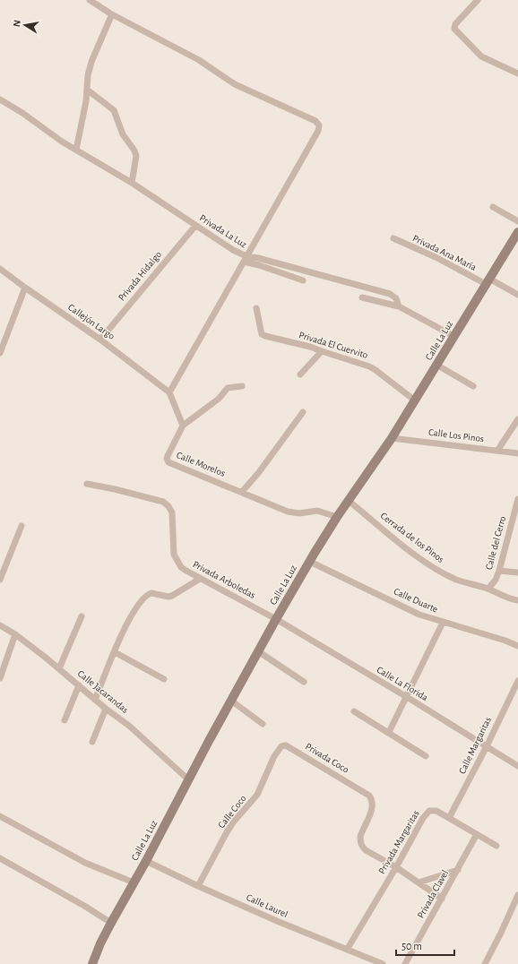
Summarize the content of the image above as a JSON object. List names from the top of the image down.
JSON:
{
  "streets": {
    "street": [
      "Privada La Luz",
      "Privada Ana María",
      "Privada Hidalgo",
      "Callejón Largo",
      "Calle La Luz",
      "Privada El Cuervito",
      "Calle Los Pinos",
      "Calle Morelos",
      "Cerrada de los Pinos",
      "Calle del Cerro",
      "Privada Arboledas",
      "Calle Duarte",
      "Calle La Florida",
      "Calle Jacarandas",
      "Calle Margaritas",
      "Privada Coco",
      "Calle Coco",
      "Privada Margaritas",
      "Privada Clavel",
      "Calle Laurel"
    ]
  },
  "crossings": [
    ["Privada La Luz", "Privada Hidalgo"],
    ["Privada La Luz", "Calle La Luz"],
    ["Privada Ana María", "Calle La Luz"],
    ["Privada Hidalgo", "Callejón Largo"],
    ["Calle La Luz", "Privada El Cuervito"],
    ["Calle La Luz", "Calle Los Pinos"],
    ["Calle La Luz", "Calle Morelos"],
    ["Calle La Luz", "Cerrada de los Pinos"],
    ["Calle La Luz", "Privada Arboledas"],
    ["Calle La Luz", "Calle Duarte"],
    ["Calle La Luz", "Calle La Florida"],
    ["Calle La Luz", "Calle Jacarandas"],
    ["Calle La Luz", "Calle Laurel"],
    ["Cerrada de los Pinos", "Calle del Cerro"],
    ["Privada Arboledas", "Calle La Florida"],
    ["Calle La Florida", "Calle Margaritas"],
    ["Calle Margaritas", "Privada Margaritas"],
    ["Privada Coco", "Calle Coco"],
    ["Privada Coco", "Privada Margaritas"],
    ["Calle Coco", "Calle Laurel"],
    ["Privada Margaritas", "Privada Clavel"],
    ["Privada Margaritas", "Calle Laurel"]
  ],
  "scale_bar": "50 m",
  "north": "left"
}
